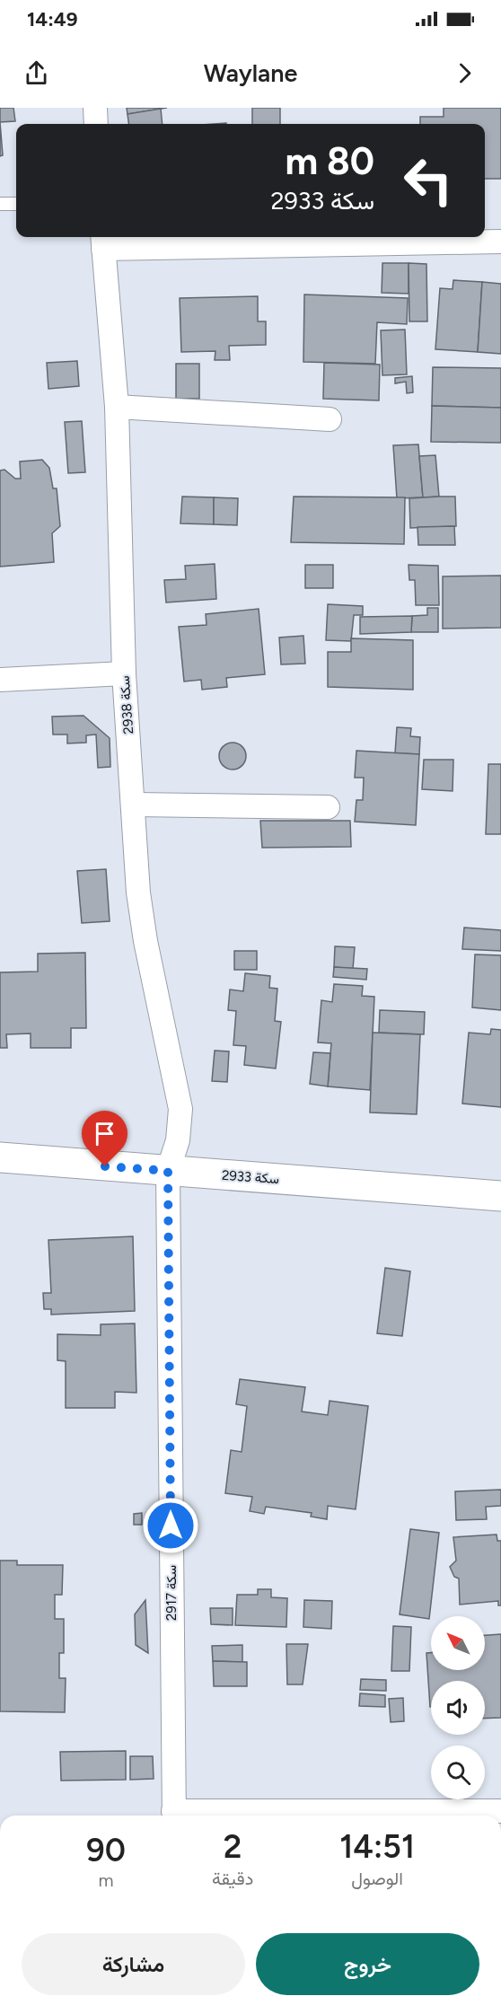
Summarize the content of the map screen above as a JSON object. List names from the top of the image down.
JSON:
{
  "streets": {
    "street": ["سكة 2938", "سكة 2933", "سكة 2917"]
  },
  "crossings": [
    ["سكة 2938", "سكة 2933"],
    ["سكة 2938", "سكة 2917"],
    ["سكة 2933", "سكة 2917"]
  ],
  "north": "top left",
  "page": {
    "status": "14:49",
    "header": "Waylane",
    "turn": ["80 m", "سكة 2933"],
    "eta": [
      "14:51",
      "الوصول",
      "2",
      "دقيقة",
      "90",
      "m"
    ],
    "buttons": ["خروج", "مشاركة"]
  }
}
